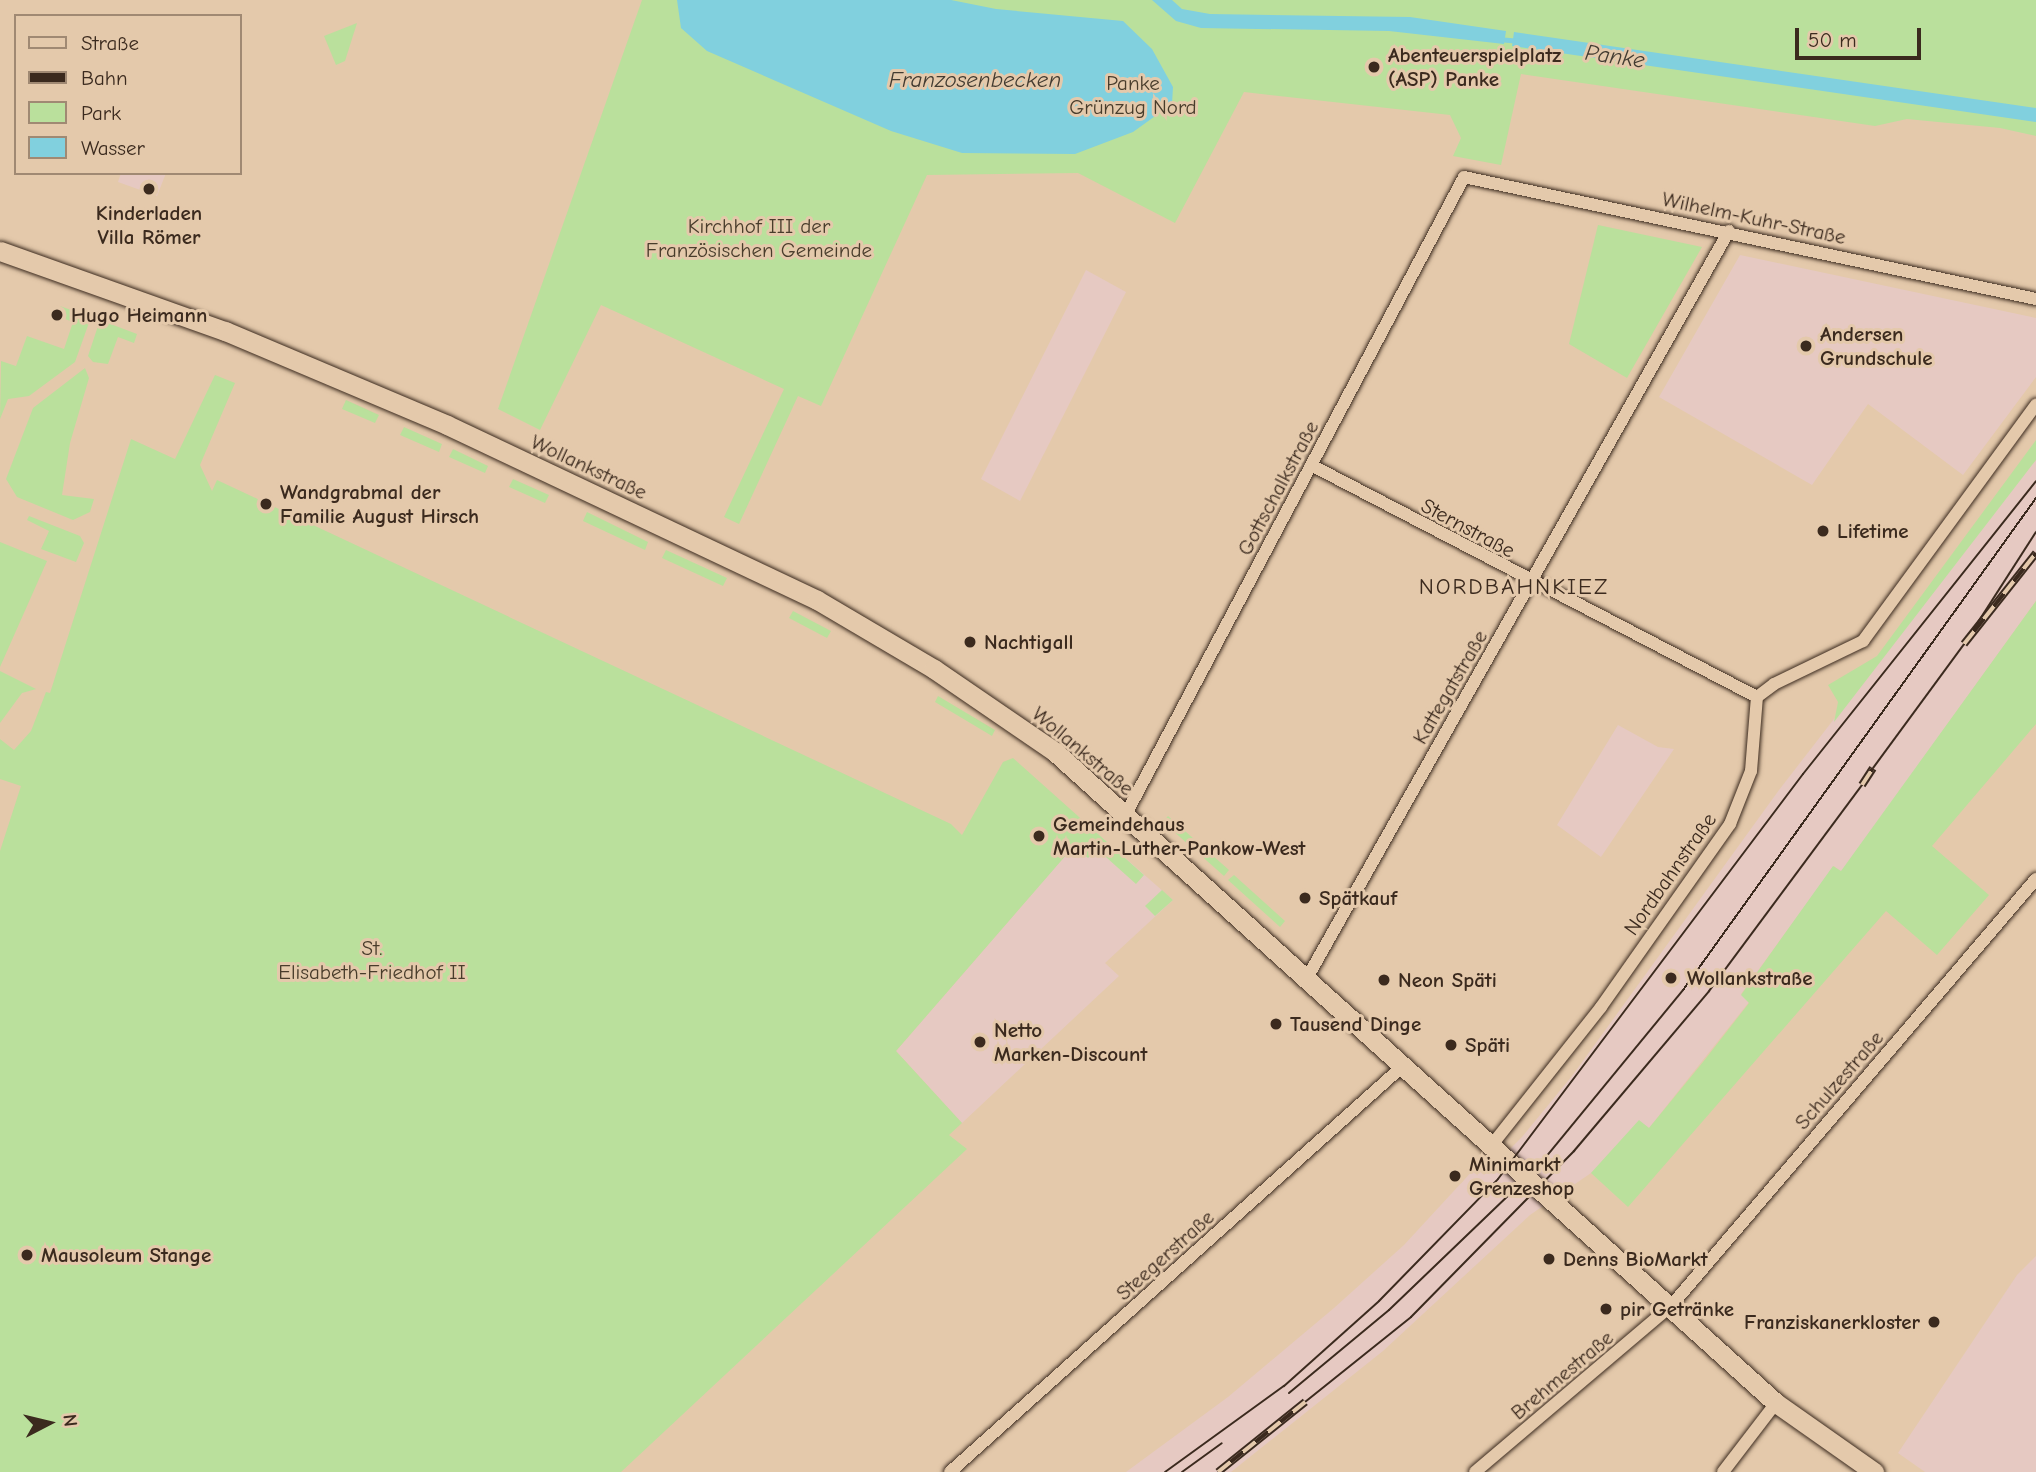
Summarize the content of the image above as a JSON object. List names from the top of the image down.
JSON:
{
  "streets": {
    "main road": ["Wollankstraße"],
    "street": [
      "Wilhelm-Kuhr-Straße",
      "Gottschalkstraße",
      "Sternstraße",
      "Kattegatstraße",
      "Nordbahnstraße",
      "Schulzestraße",
      "Steegerstraße",
      "Brehmestraße"
    ]
  },
  "crossings": [
    ["Wilhelm-Kuhr-Straße", "Gottschalkstraße"],
    ["Wilhelm-Kuhr-Straße", "Kattegatstraße"],
    ["Wollankstraße", "Gottschalkstraße"],
    ["Wollankstraße", "Kattegatstraße"],
    ["Wollankstraße", "Nordbahnstraße"],
    ["Wollankstraße", "Schulzestraße"],
    ["Wollankstraße", "Steegerstraße"],
    ["Wollankstraße", "Brehmestraße"],
    ["Gottschalkstraße", "Sternstraße"],
    ["Sternstraße", "Kattegatstraße"],
    ["Sternstraße", "Nordbahnstraße"],
    ["Schulzestraße", "Brehmestraße"]
  ],
  "districts": ["NORDBAHNKIEZ"],
  "water": ["Panke", "Franzosenbecken"],
  "parks": ["Panke Grünzug Nord", "Kirchhof III der Französischen Gemeinde", "St. Elisabeth-Friedhof II"],
  "places": [
    "Abenteuerspielplatz (ASP) Panke",
    "Kinderladen Villa Römer",
    "Hugo Heimann",
    "Andersen Grundschule",
    "Wandgrabmal der Familie August Hirsch",
    "Lifetime",
    "Nachtigall",
    "Gemeindehaus Martin-Luther-Pankow-West",
    "Spätkauf",
    "Wollankstraße",
    "Neon Späti",
    "Tausend Dinge",
    "Netto Marken-Discount",
    "Späti",
    "Minimarkt Grenzeshop",
    "Mausoleum Stange",
    "Denns BioMarkt",
    "pir Getränke",
    "Franziskanerkloster"
  ],
  "legend": [
    "Straße",
    "Bahn",
    "Park",
    "Wasser"
  ],
  "scale_bar": "50 m",
  "north": "right"
}
